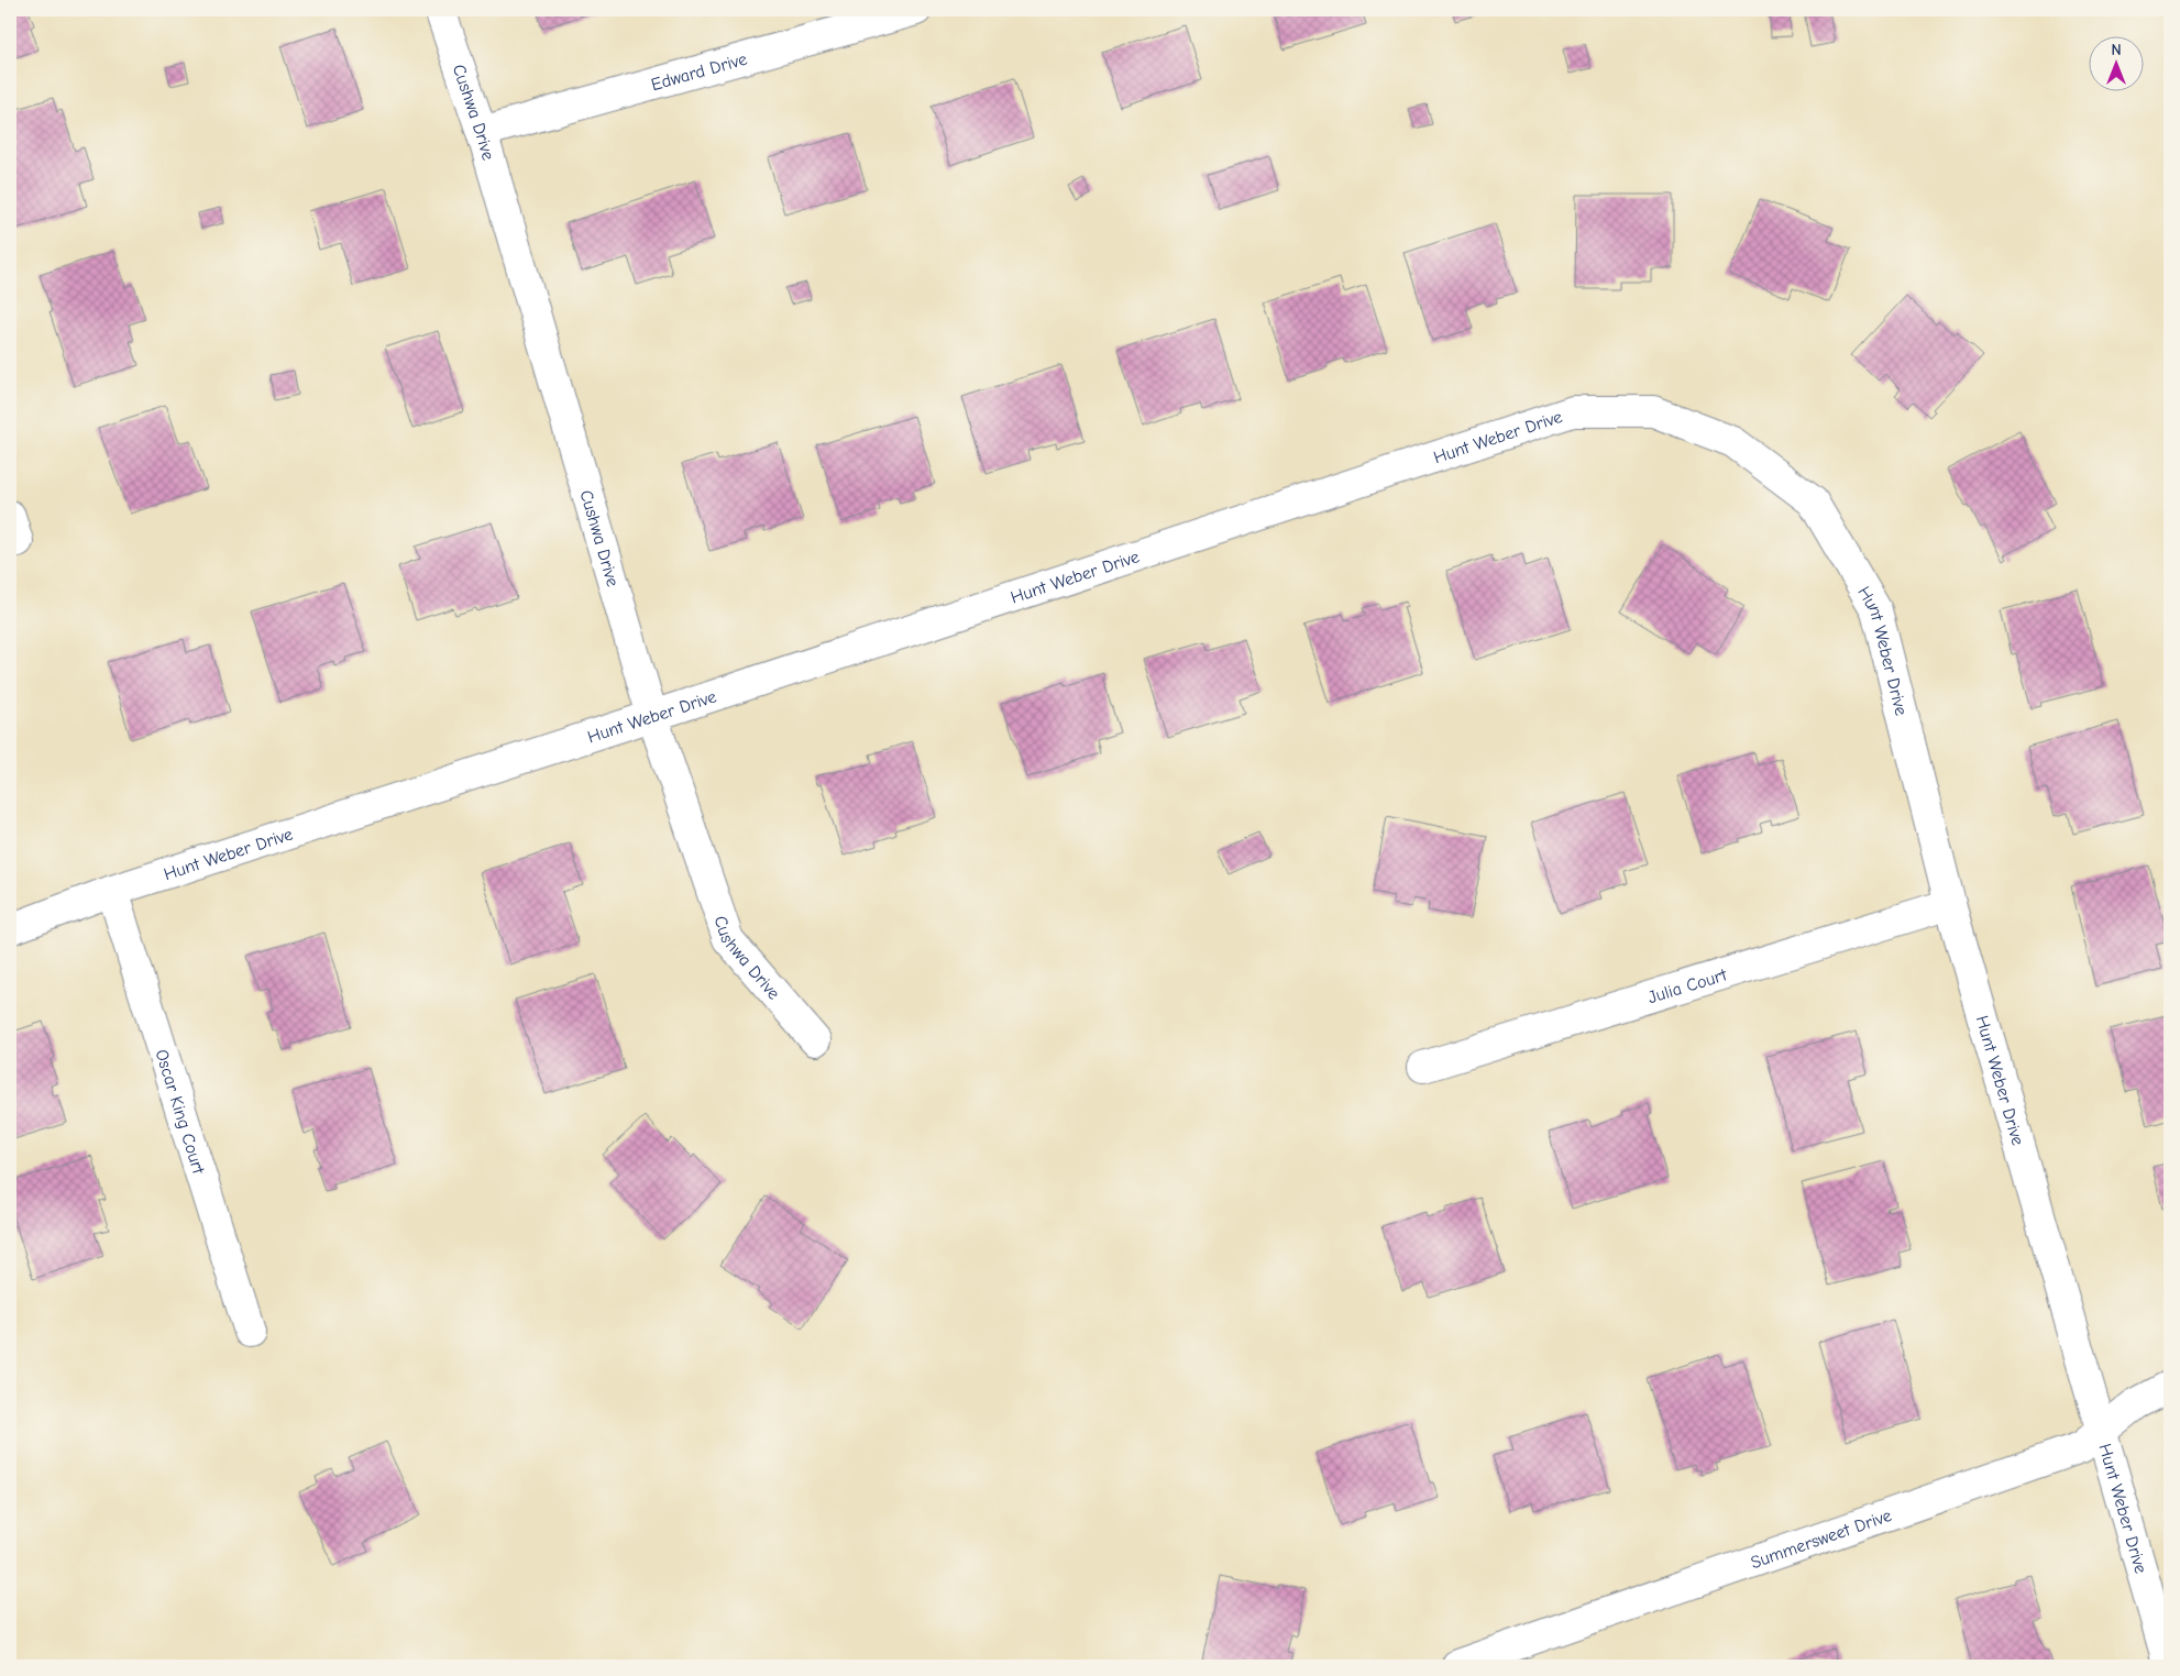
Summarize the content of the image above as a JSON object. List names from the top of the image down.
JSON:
{
  "streets": {
    "street": [
      "Edward Drive",
      "Cushwa Drive",
      "Hunt Weber Drive",
      "Julia Court",
      "Oscar King Court",
      "Summersweet Drive"
    ]
  },
  "crossings": [
    ["Edward Drive", "Cushwa Drive"],
    ["Cushwa Drive", "Hunt Weber Drive"],
    ["Hunt Weber Drive", "Julia Court"],
    ["Hunt Weber Drive", "Oscar King Court"],
    ["Hunt Weber Drive", "Summersweet Drive"]
  ],
  "north": "top"
}
